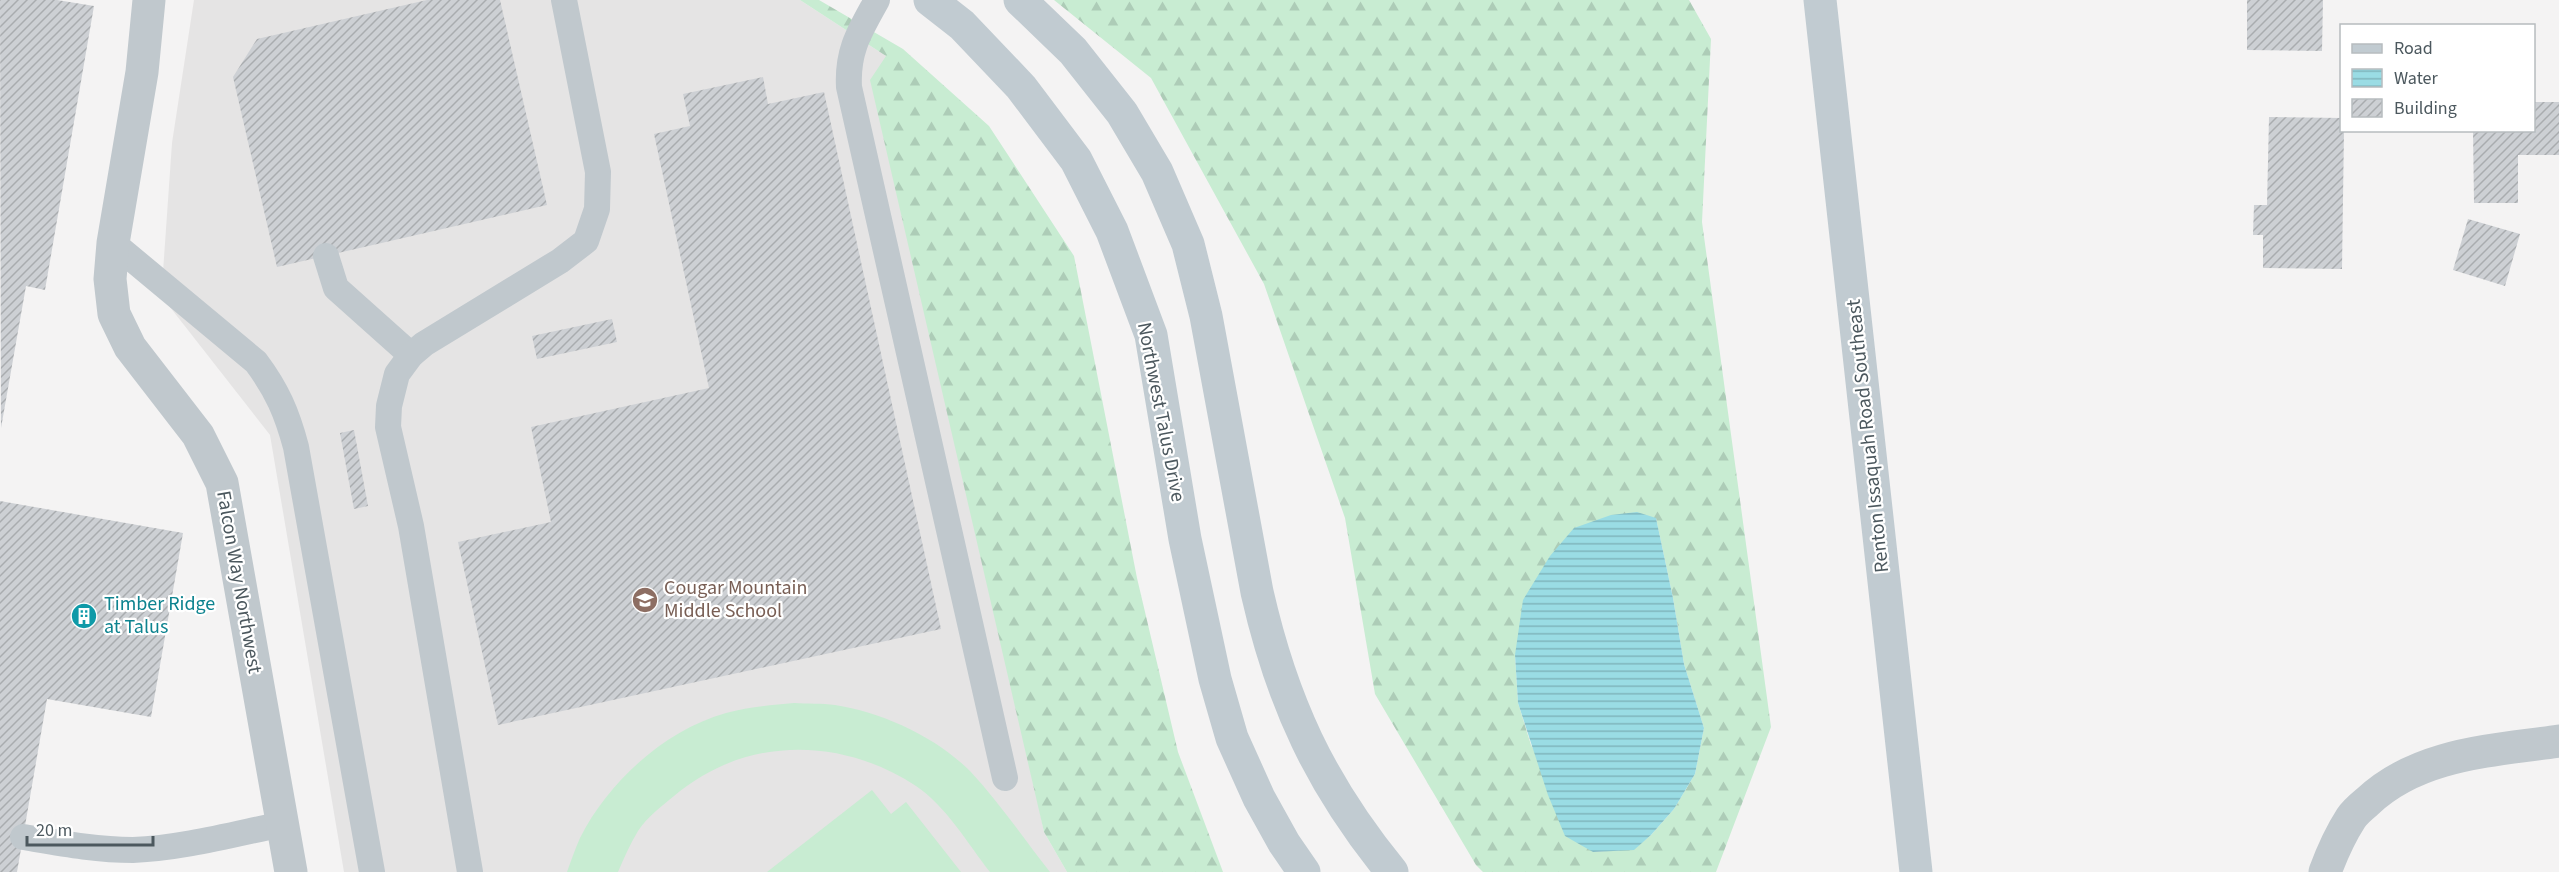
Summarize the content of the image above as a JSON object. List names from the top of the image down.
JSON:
{
  "streets": {
    "street": ["Northwest Talus Drive", "Renton Issaquah Road Southeast", "Falcon Way Northwest"]
  },
  "places": {
    "school or university": ["Cougar Mountain Middle School"],
    "building": ["Timber Ridge at Talus"]
  },
  "legend": ["Road", "Water", "Building"],
  "scale_bar": "20 m"
}
